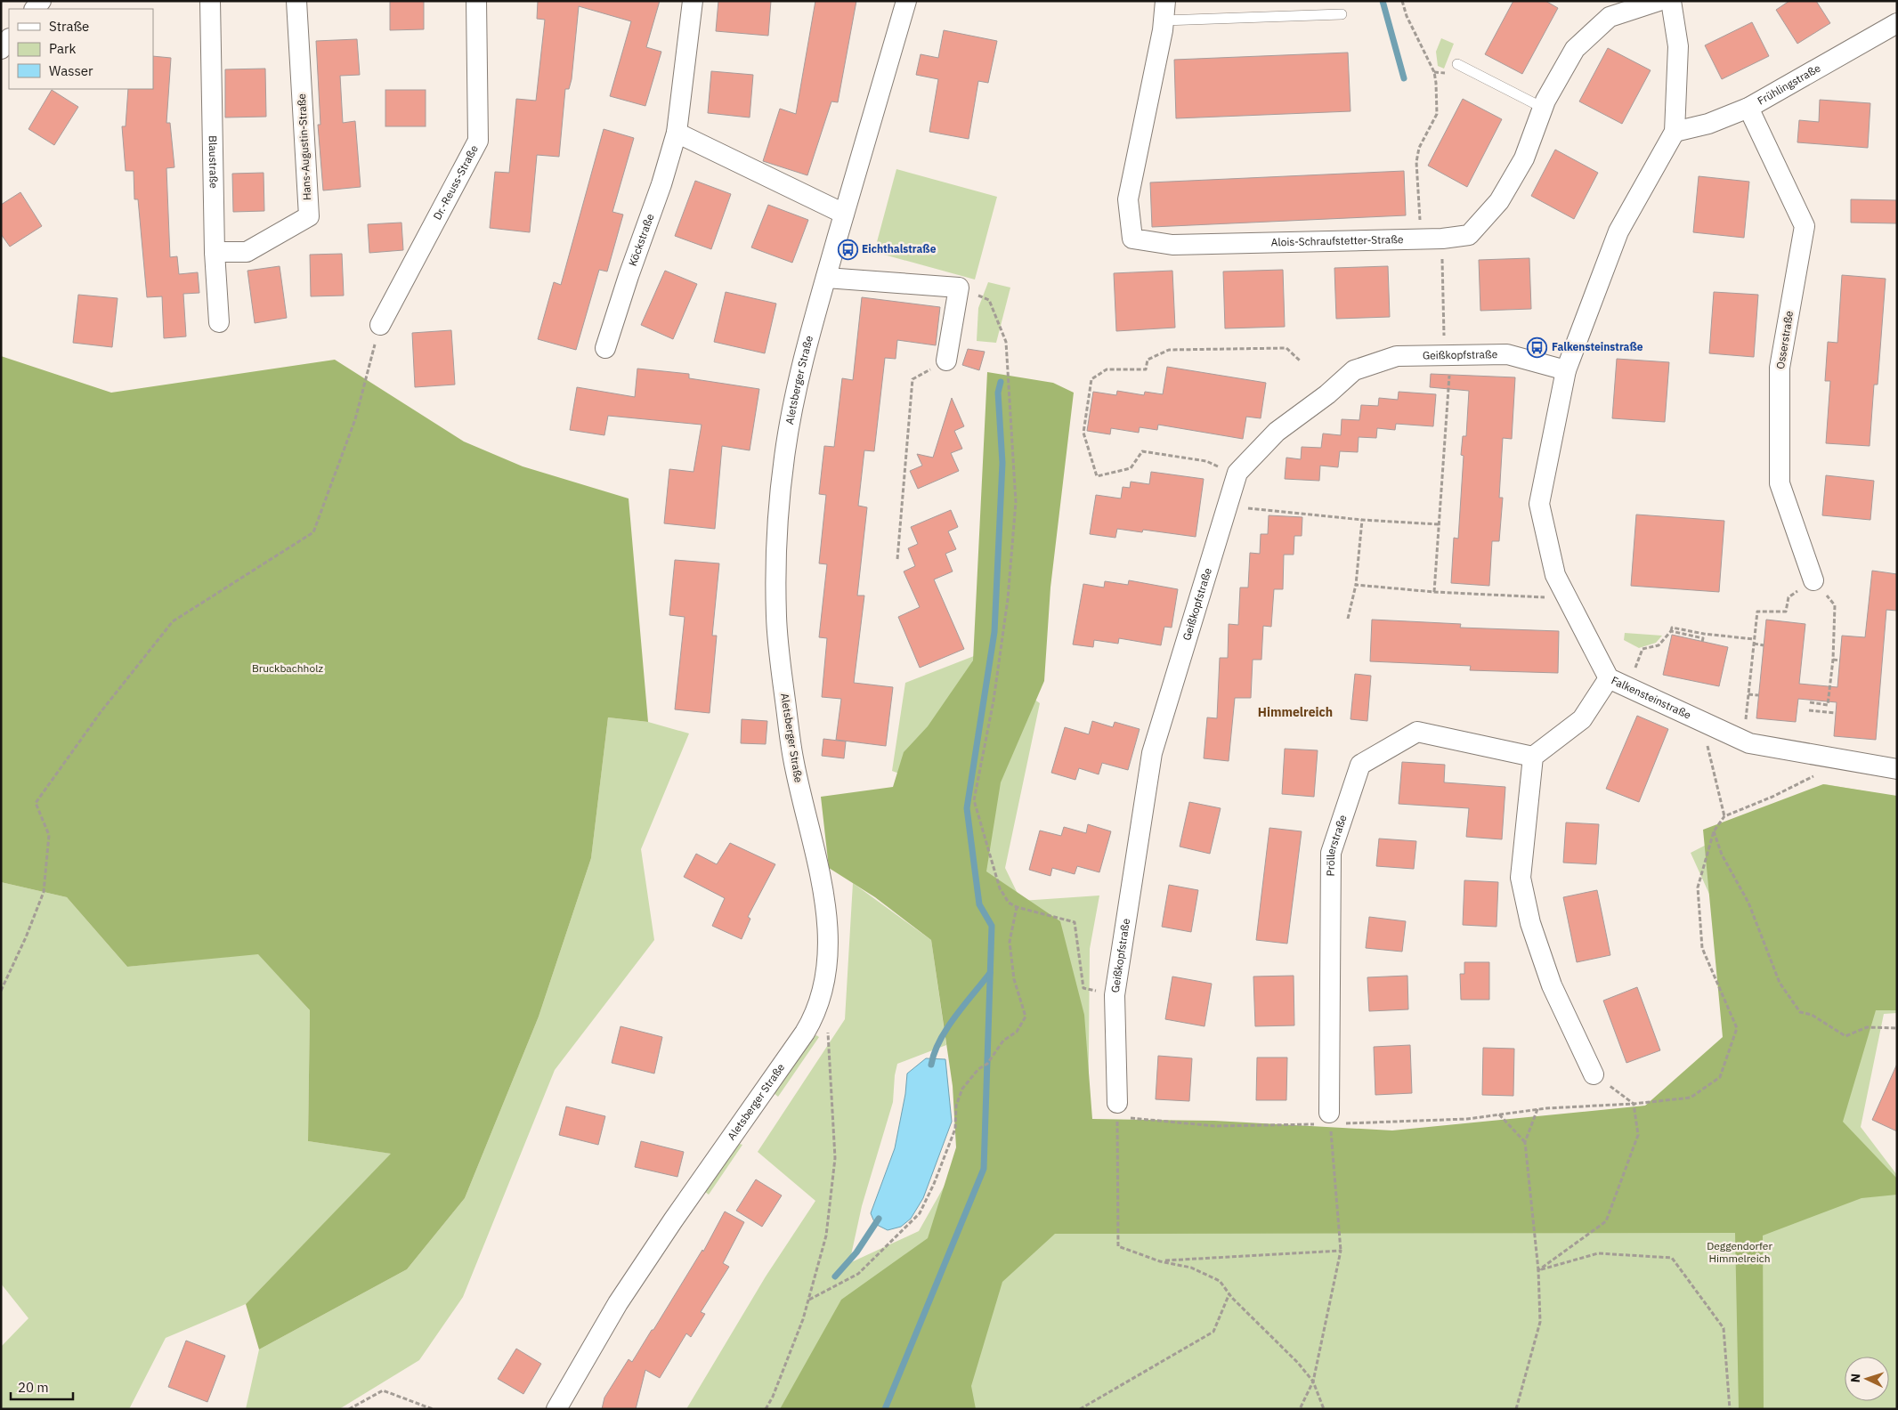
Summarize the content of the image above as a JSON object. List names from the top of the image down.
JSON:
{
  "streets": {
    "street": [
      "Frühlingstraße",
      "Hans-Augustin-Straße",
      "Blaustraße",
      "Dr.-Reuss-Straße",
      "Köckstraße",
      "Alois-Schraufstetter-Straße",
      "Osserstraße",
      "Geißkopfstraße",
      "Aletsberger Straße",
      "Falkensteinstraße",
      "Pröllerstraße"
    ]
  },
  "crossings": [
    ["Frühlingstraße", "Osserstraße"],
    ["Frühlingstraße", "Falkensteinstraße"],
    ["Hans-Augustin-Straße", "Blaustraße"],
    ["Geißkopfstraße", "Falkensteinstraße"]
  ],
  "districts": ["Himmelreich"],
  "parks": ["Bruckbachholz", "Deggendorfer Himmelreich"],
  "places": {
    "bus stop": ["Eichthalstraße", "Falkensteinstraße"]
  },
  "legend": ["Straße", "Park", "Wasser"],
  "scale_bar": "20 m",
  "north": "left"
}
